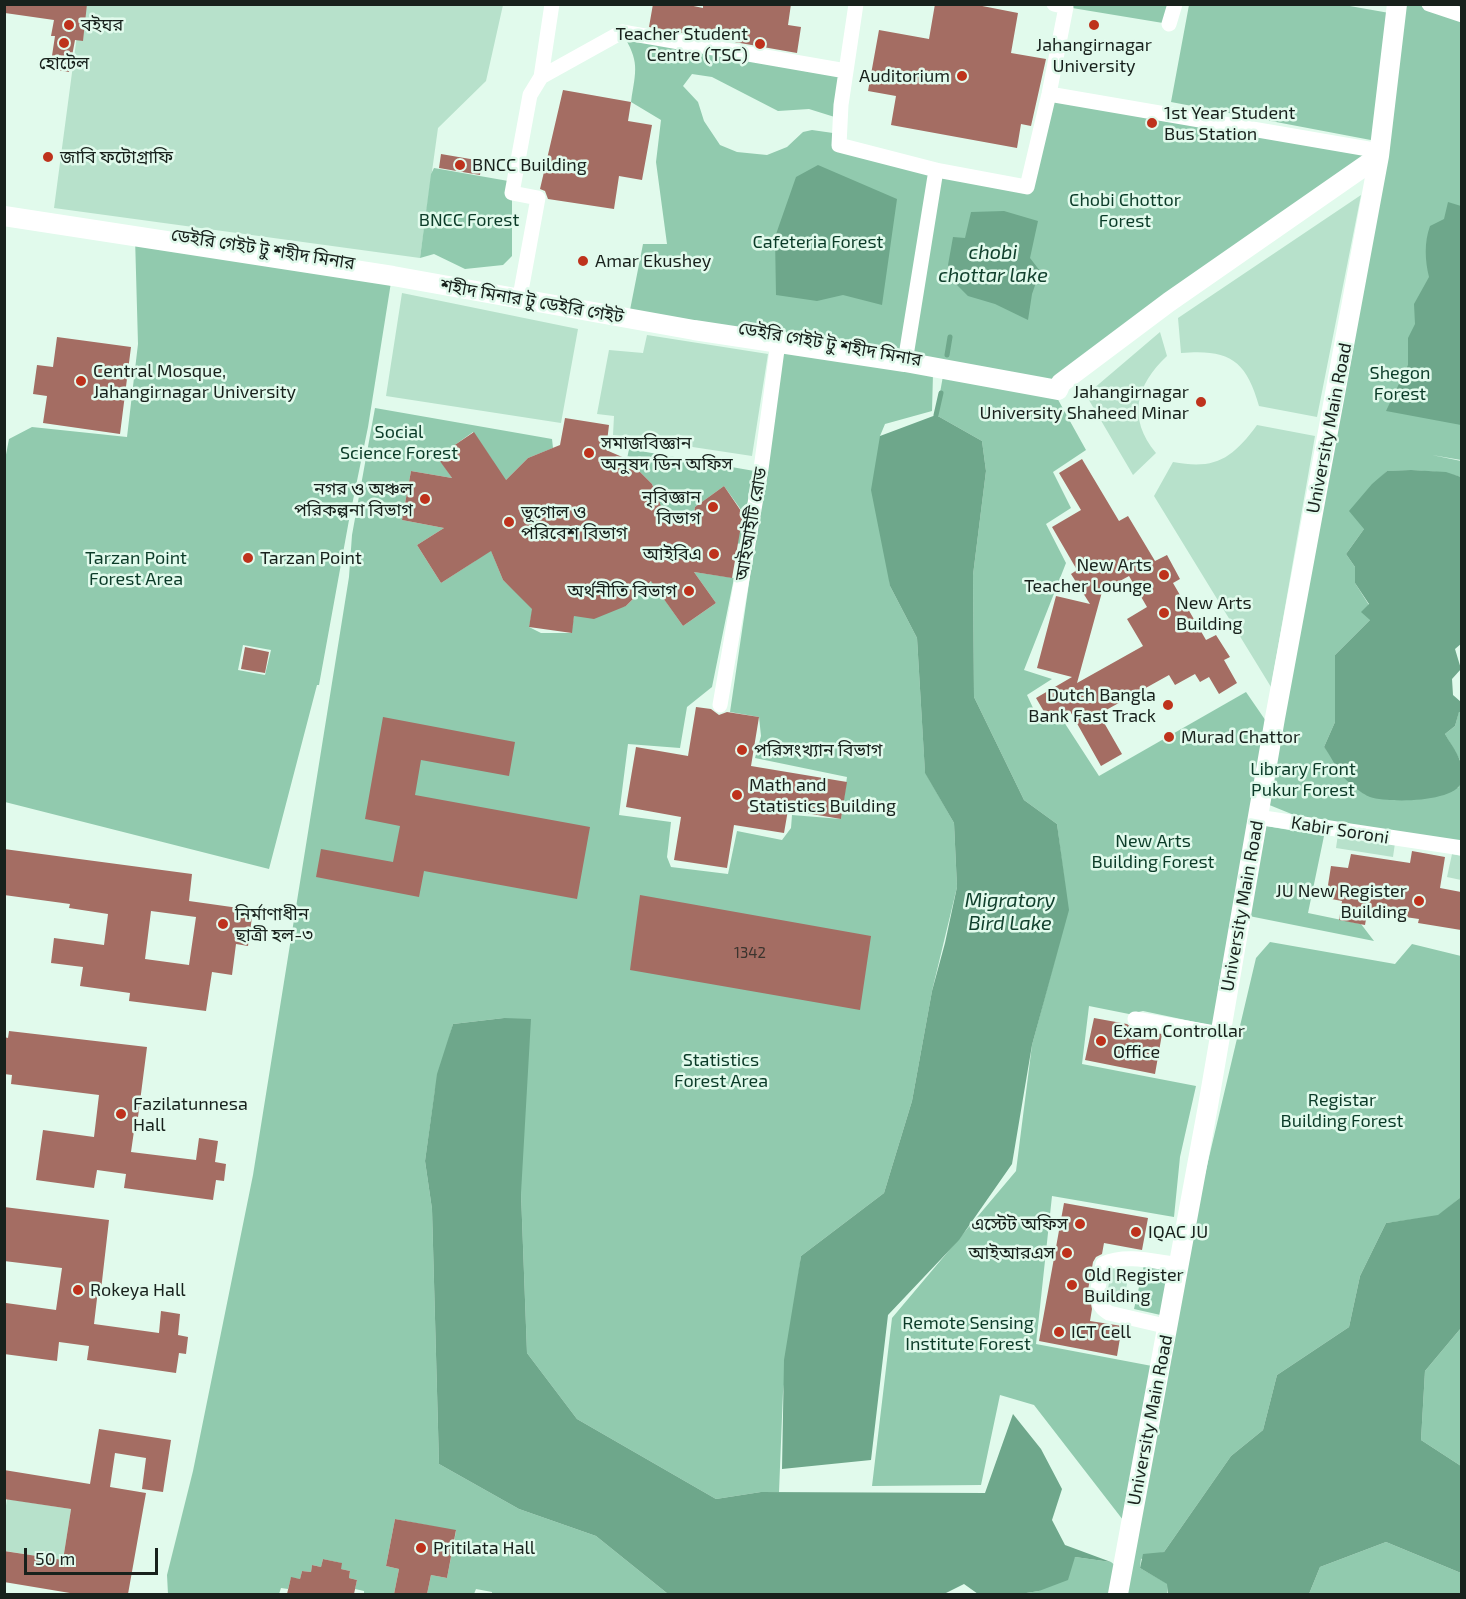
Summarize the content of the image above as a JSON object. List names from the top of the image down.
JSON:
{
  "streets": {
    "street": [
      "ডেইরি গেইট টু শহীদ মিনার",
      "শহীদ মিনার টু ডেইরি গেইট",
      "University Main Road",
      "আইআইটি রোড",
      "Kabir Soroni"
    ]
  },
  "crossings": [
    ["ডেইরি গেইট টু শহীদ মিনার", "শহীদ মিনার টু ডেইরি গেইট"],
    ["ডেইরি গেইট টু শহীদ মিনার", "আইআইটি রোড"],
    ["শহীদ মিনার টু ডেইরি গেইট", "University Main Road"],
    ["শহীদ মিনার টু ডেইরি গেইট", "আইআইটি রোড"],
    ["University Main Road", "Kabir Soroni"]
  ],
  "water": ["chobi chottar lake", "Migratory Bird Lake"],
  "parks": [
    "Chobi Chottor Forest",
    "BNCC Forest",
    "Cafeteria Forest",
    "Shegon Forest",
    "Social Science Forest",
    "Tarzan Point Forest Area",
    "Library Front Pukur Forest",
    "New Arts Building Forest",
    "Statistics Forest Area",
    "Registar Building Forest",
    "Remote Sensing Institute Forest"
  ],
  "places": [
    "বইঘর",
    "Jahangirnagar University",
    "হোটেল",
    "Teacher Student Centre (TSC)",
    "Auditorium",
    "1st Year Student Bus Station",
    "জাবি ফটোগ্রাফি",
    "BNCC Building",
    "Amar Ekushey",
    "Central Mosque, Jahangirnagar University",
    "Jahangirnagar University Shaheed Minar",
    "সমাজবিজ্ঞান অনুষদ ডিন অফিস",
    "নগর ও অঞ্চল পরিকল্পনা বিভাগ",
    "নৃবিজ্ঞান বিভাগ",
    "ভূগোল ও পরিবেশ বিভাগ",
    "আইবিএ",
    "Tarzan Point",
    "New Arts Teacher Lounge",
    "অর্থনীতি বিভাগ",
    "New Arts Building",
    "Dutch Bangla Bank Fast Track",
    "Murad Chattor",
    "পরিসংখ্যান বিভাগ",
    "Math and Statistics Building",
    "JU New Register Building",
    "নির্মাণাধীন ছাত্রী হল-৩",
    "Exam Controllar Office",
    "Fazilatunnesa Hall",
    "এস্টেট অফিস",
    "IQAC JU",
    "আইআরএস",
    "Old Register Building",
    "Rokeya Hall",
    "ICT Cell",
    "Pritilata Hall"
  ],
  "house_numbers": ["1342"],
  "scale_bar": "50 m"
}
